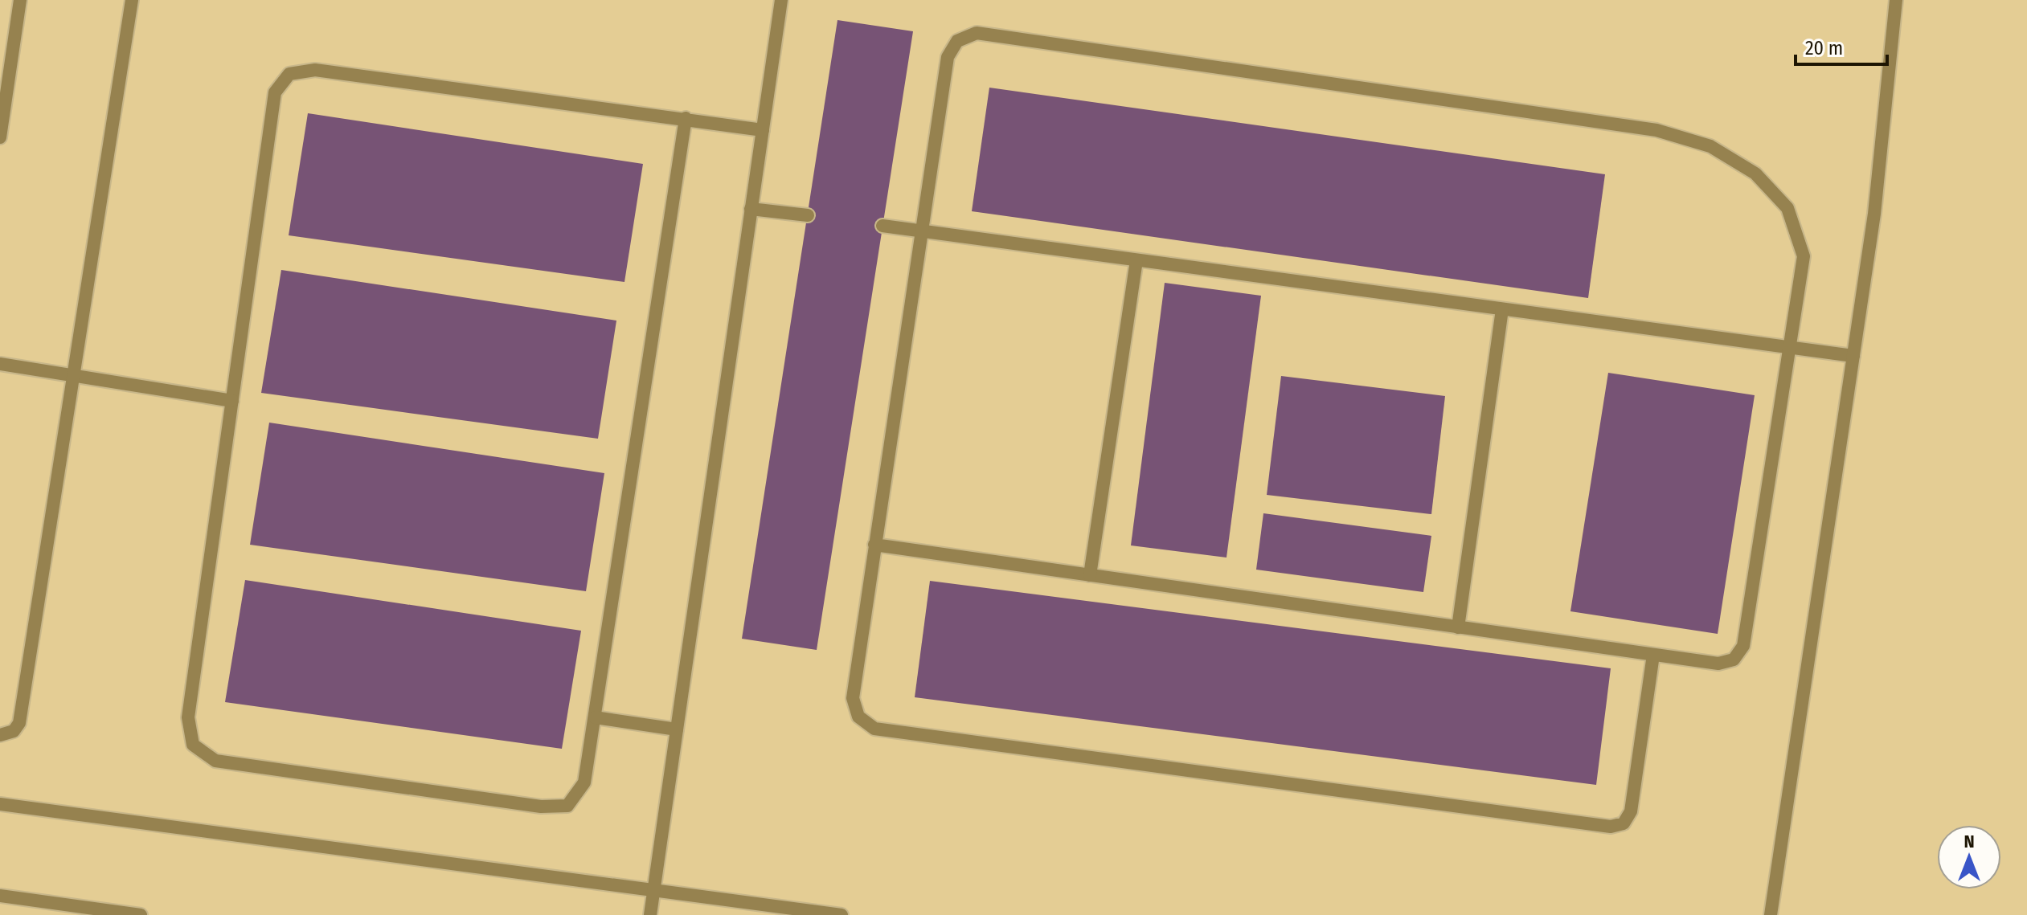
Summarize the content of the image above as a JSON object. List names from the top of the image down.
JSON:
{
  "scale_bar": "20 m",
  "north": "top"
}
